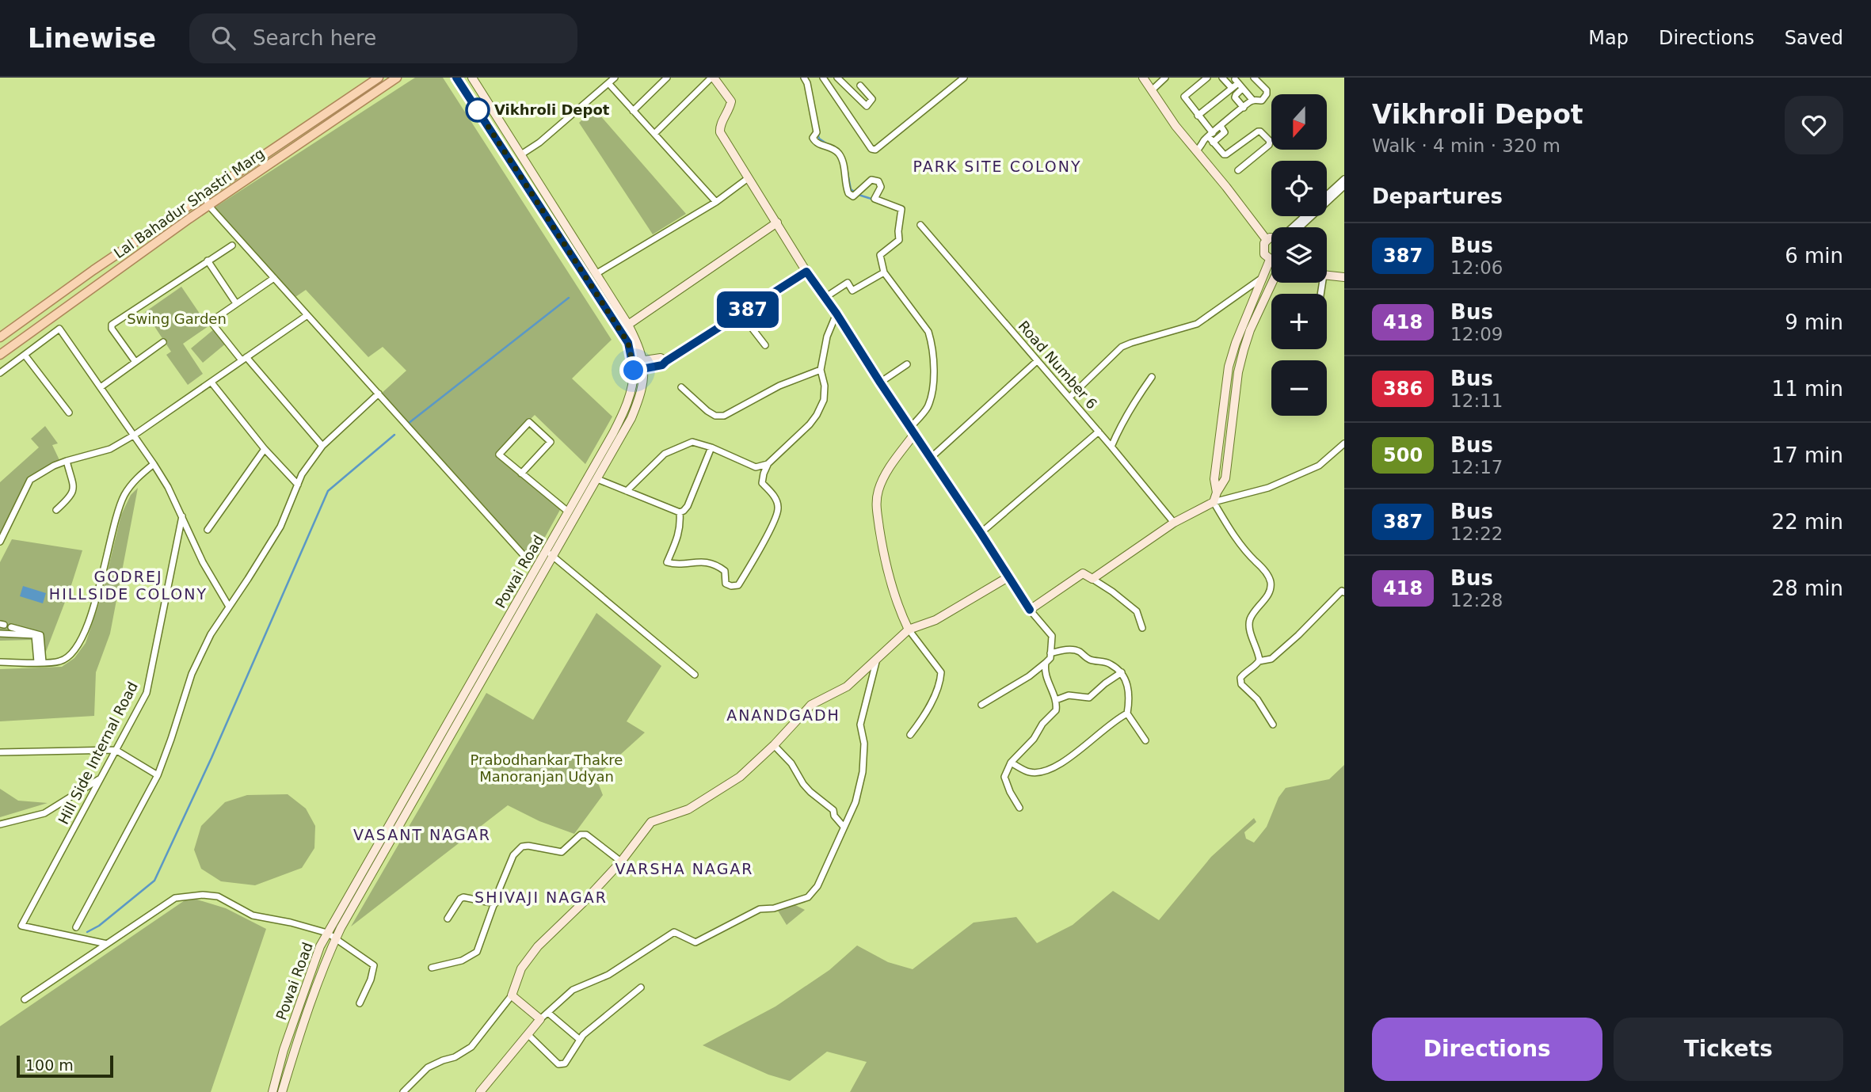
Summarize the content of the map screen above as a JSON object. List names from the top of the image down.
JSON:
{
  "streets": {
    "main road": ["Lal Bahadur Shastri Marg"],
    "street": ["Road Number 6", "Powai Road", "Hill Side Internal Road"]
  },
  "districts": [
    "PARK SITE COLONY",
    "GODREJ HILLSIDE COLONY",
    "ANANDGADH",
    "VASANT NAGAR",
    "VARSHA NAGAR",
    "SHIVAJI NAGAR"
  ],
  "parks": ["Swing Garden", "Prabodhankar Thakre Manoranjan Udyan"],
  "places": ["Vikhroli Depot"],
  "lines": ["bus line 387"],
  "scale_bar": "100 m",
  "north": "bottom",
  "page": {
    "header": "Linewise",
    "search": "Search here",
    "nav": ["Map", "Directions", "Saved"],
    "on_map": "387",
    "heading": [
      ["Vikhroli Depot", "Walk · 4 min · 320 m"],
      "Departures"
    ],
    "map_buttons": ["+", "−"],
    "list": [
      {
        "mark": "387",
        "name": "Bus",
        "note": "12:06",
        "value": "6 min"
      },
      {
        "mark": "418",
        "name": "Bus",
        "note": "12:09",
        "value": "9 min"
      },
      {
        "mark": "386",
        "name": "Bus",
        "note": "12:11",
        "value": "11 min"
      },
      {
        "mark": "500",
        "name": "Bus",
        "note": "12:17",
        "value": "17 min"
      },
      {
        "mark": "387",
        "name": "Bus",
        "note": "12:22",
        "value": "22 min"
      },
      {
        "mark": "418",
        "name": "Bus",
        "note": "12:28",
        "value": "28 min"
      }
    ],
    "buttons": ["Directions", "Tickets"],
    "scale": "100 m"
  }
}
